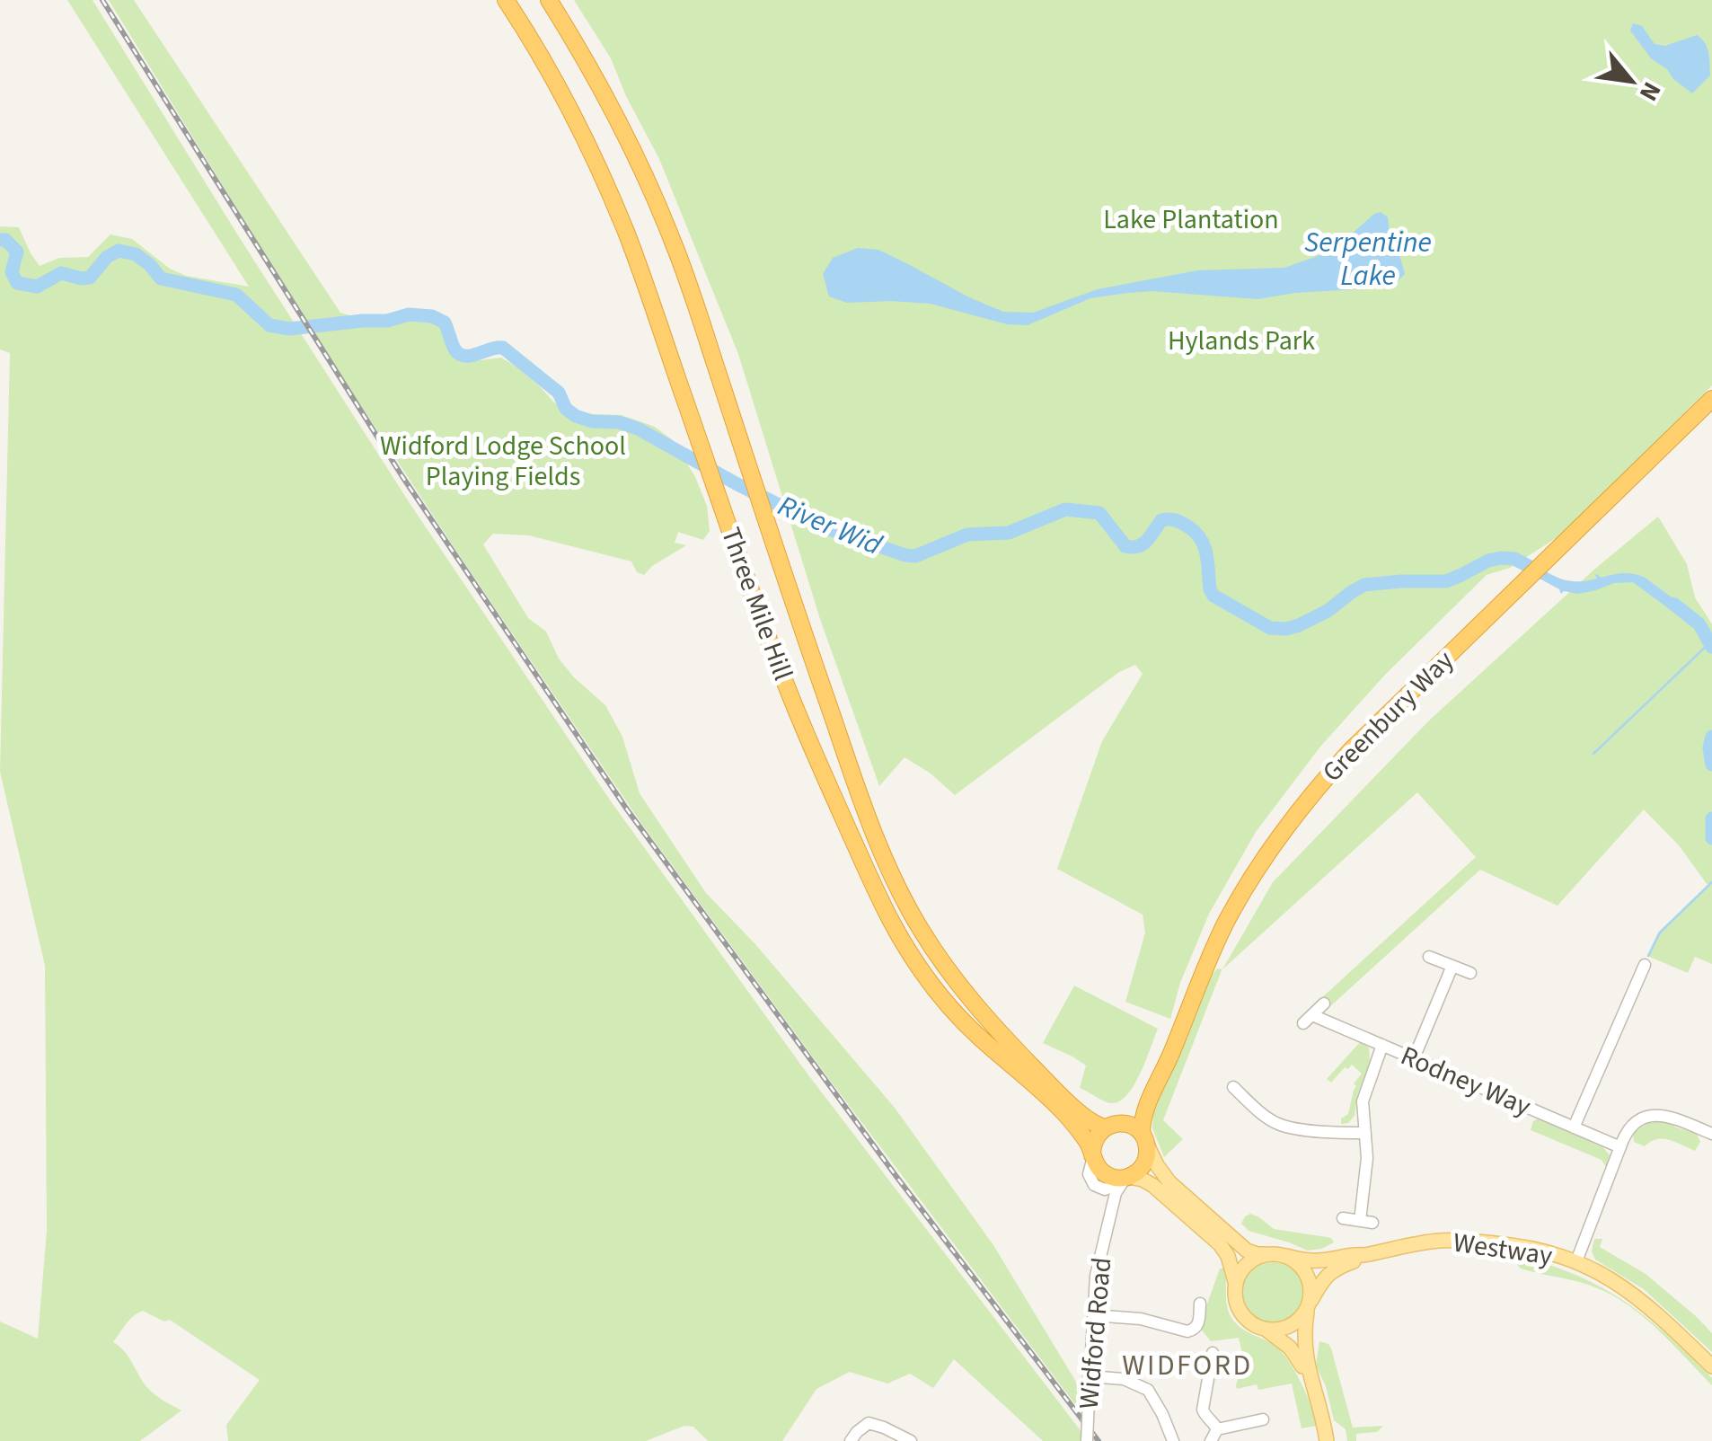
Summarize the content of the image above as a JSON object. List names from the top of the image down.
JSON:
{
  "streets": {
    "highway": ["Three Mile Hill", "Greenbury Way"],
    "main road": ["Westway"],
    "street": ["Rodney Way", "Widford Road"]
  },
  "crossings": [
    ["Three Mile Hill", "Greenbury Way"],
    ["Three Mile Hill", "Widford Road"],
    ["Greenbury Way", "Widford Road"]
  ],
  "districts": ["WIDFORD"],
  "water": ["Serpentine Lake", "River Wid"],
  "parks": ["Lake Plantation", "Hylands Park", "Widford Lodge School Playing Fields"],
  "north": "bottom right"
}
